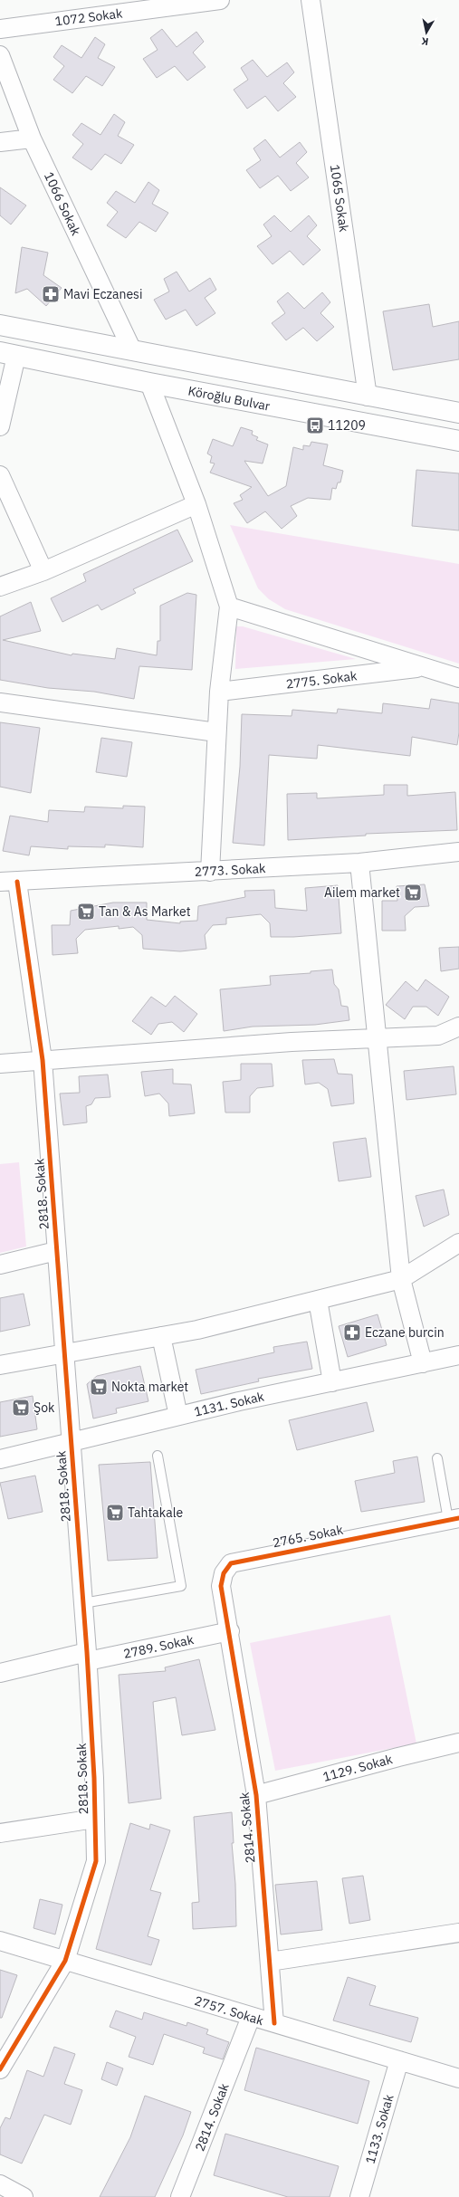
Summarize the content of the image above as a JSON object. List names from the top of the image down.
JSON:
{
  "streets": {
    "main road": ["Köroğlu Bulvar"],
    "street": [
      "1072 Sokak",
      "1065 Sokak",
      "1066 Sokak",
      "2775. Sokak",
      "2773. Sokak",
      "2818. Sokak",
      "1131. Sokak",
      "2765. Sokak",
      "2789. Sokak",
      "1129. Sokak",
      "2814. Sokak",
      "2757. Sokak",
      "1133. Sokak"
    ]
  },
  "crossings": [
    ["2773. Sokak", "2818. Sokak"],
    ["2818. Sokak", "1131. Sokak"],
    ["2818. Sokak", "2789. Sokak"],
    ["2818. Sokak", "2757. Sokak"],
    ["2765. Sokak", "2789. Sokak"],
    ["2765. Sokak", "2814. Sokak"],
    ["2789. Sokak", "2814. Sokak"],
    ["1129. Sokak", "2814. Sokak"],
    ["2814. Sokak", "2757. Sokak"],
    ["2757. Sokak", "1133. Sokak"]
  ],
  "places": {
    "pharmacy": ["Mavi Eczanesi", "Eczane burcin"],
    "bus stop": ["11209"],
    "supermarket": [
      "Ailem market",
      "Tan & As Market",
      "Nokta market",
      "Şok",
      "Tahtakale"
    ]
  },
  "north": "bottom"
}
